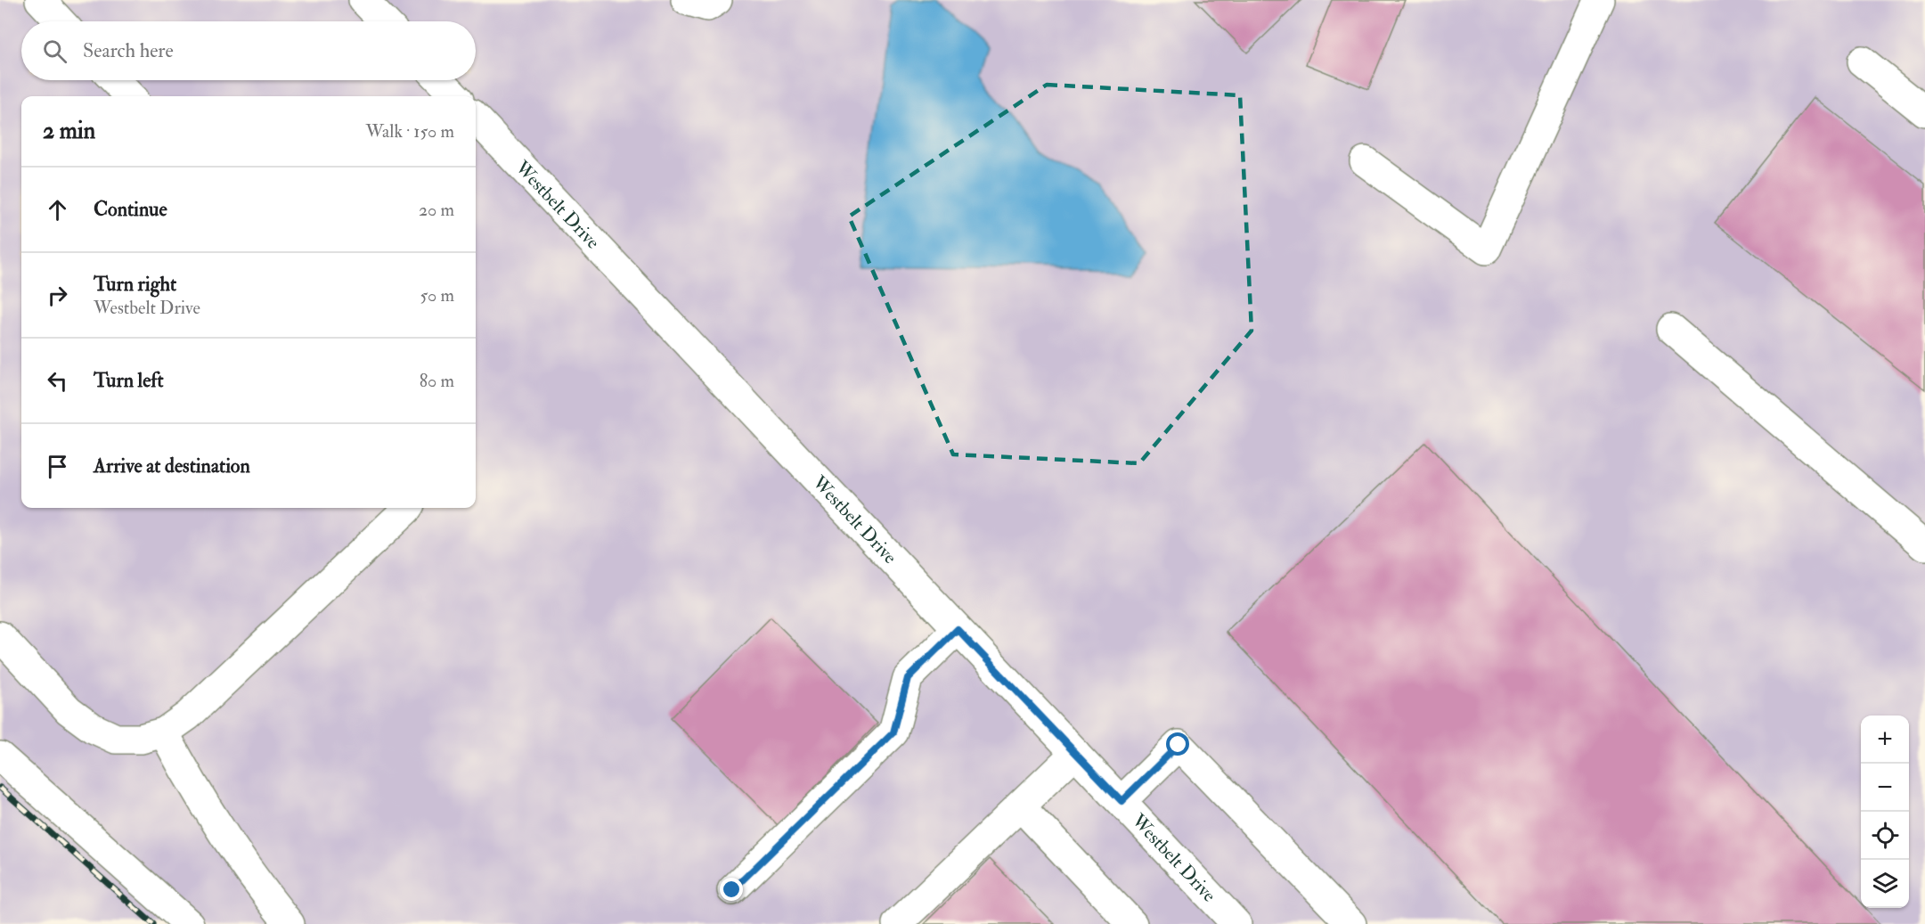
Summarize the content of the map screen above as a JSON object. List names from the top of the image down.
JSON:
{
  "streets": {
    "street": ["Westbelt Drive"]
  },
  "page": {
    "search": "Search here",
    "heading": ["2 min", "Walk · 150 m"],
    "list": [
      ["Continue", "20 m"],
      ["Turn right", "Westbelt Drive", "50 m"],
      ["Turn left", "80 m"],
      "Arrive at destination"
    ],
    "map_buttons": ["+", "−"]
  }
}
